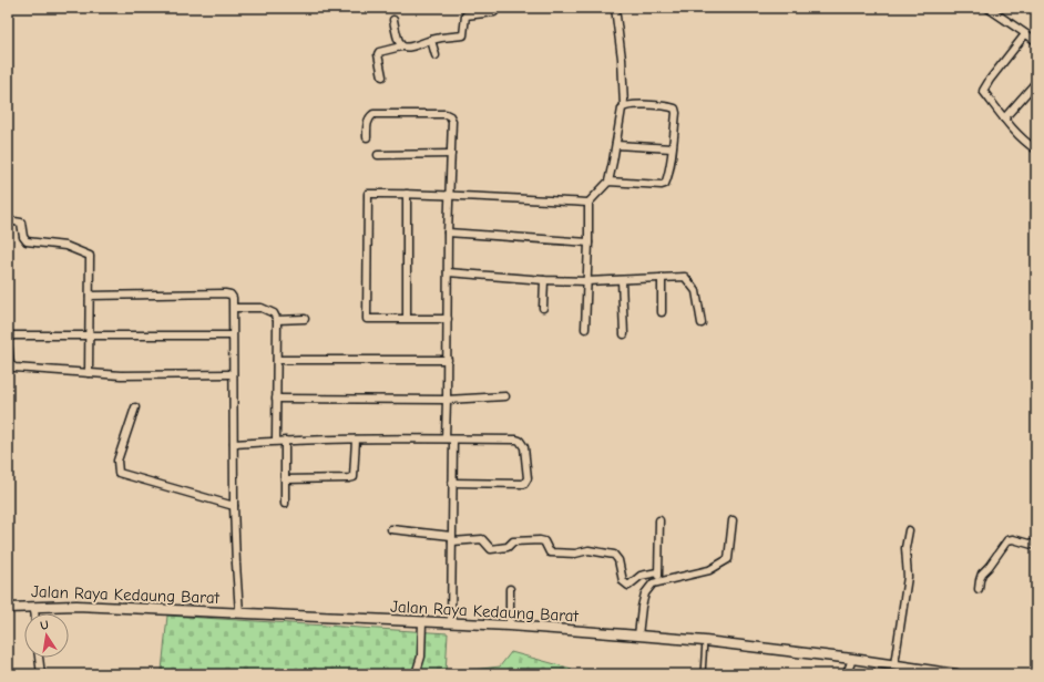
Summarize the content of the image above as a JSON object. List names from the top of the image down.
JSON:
{
  "streets": {
    "street": ["Jalan Raya Kedaung Barat"]
  },
  "north": "top"
}
